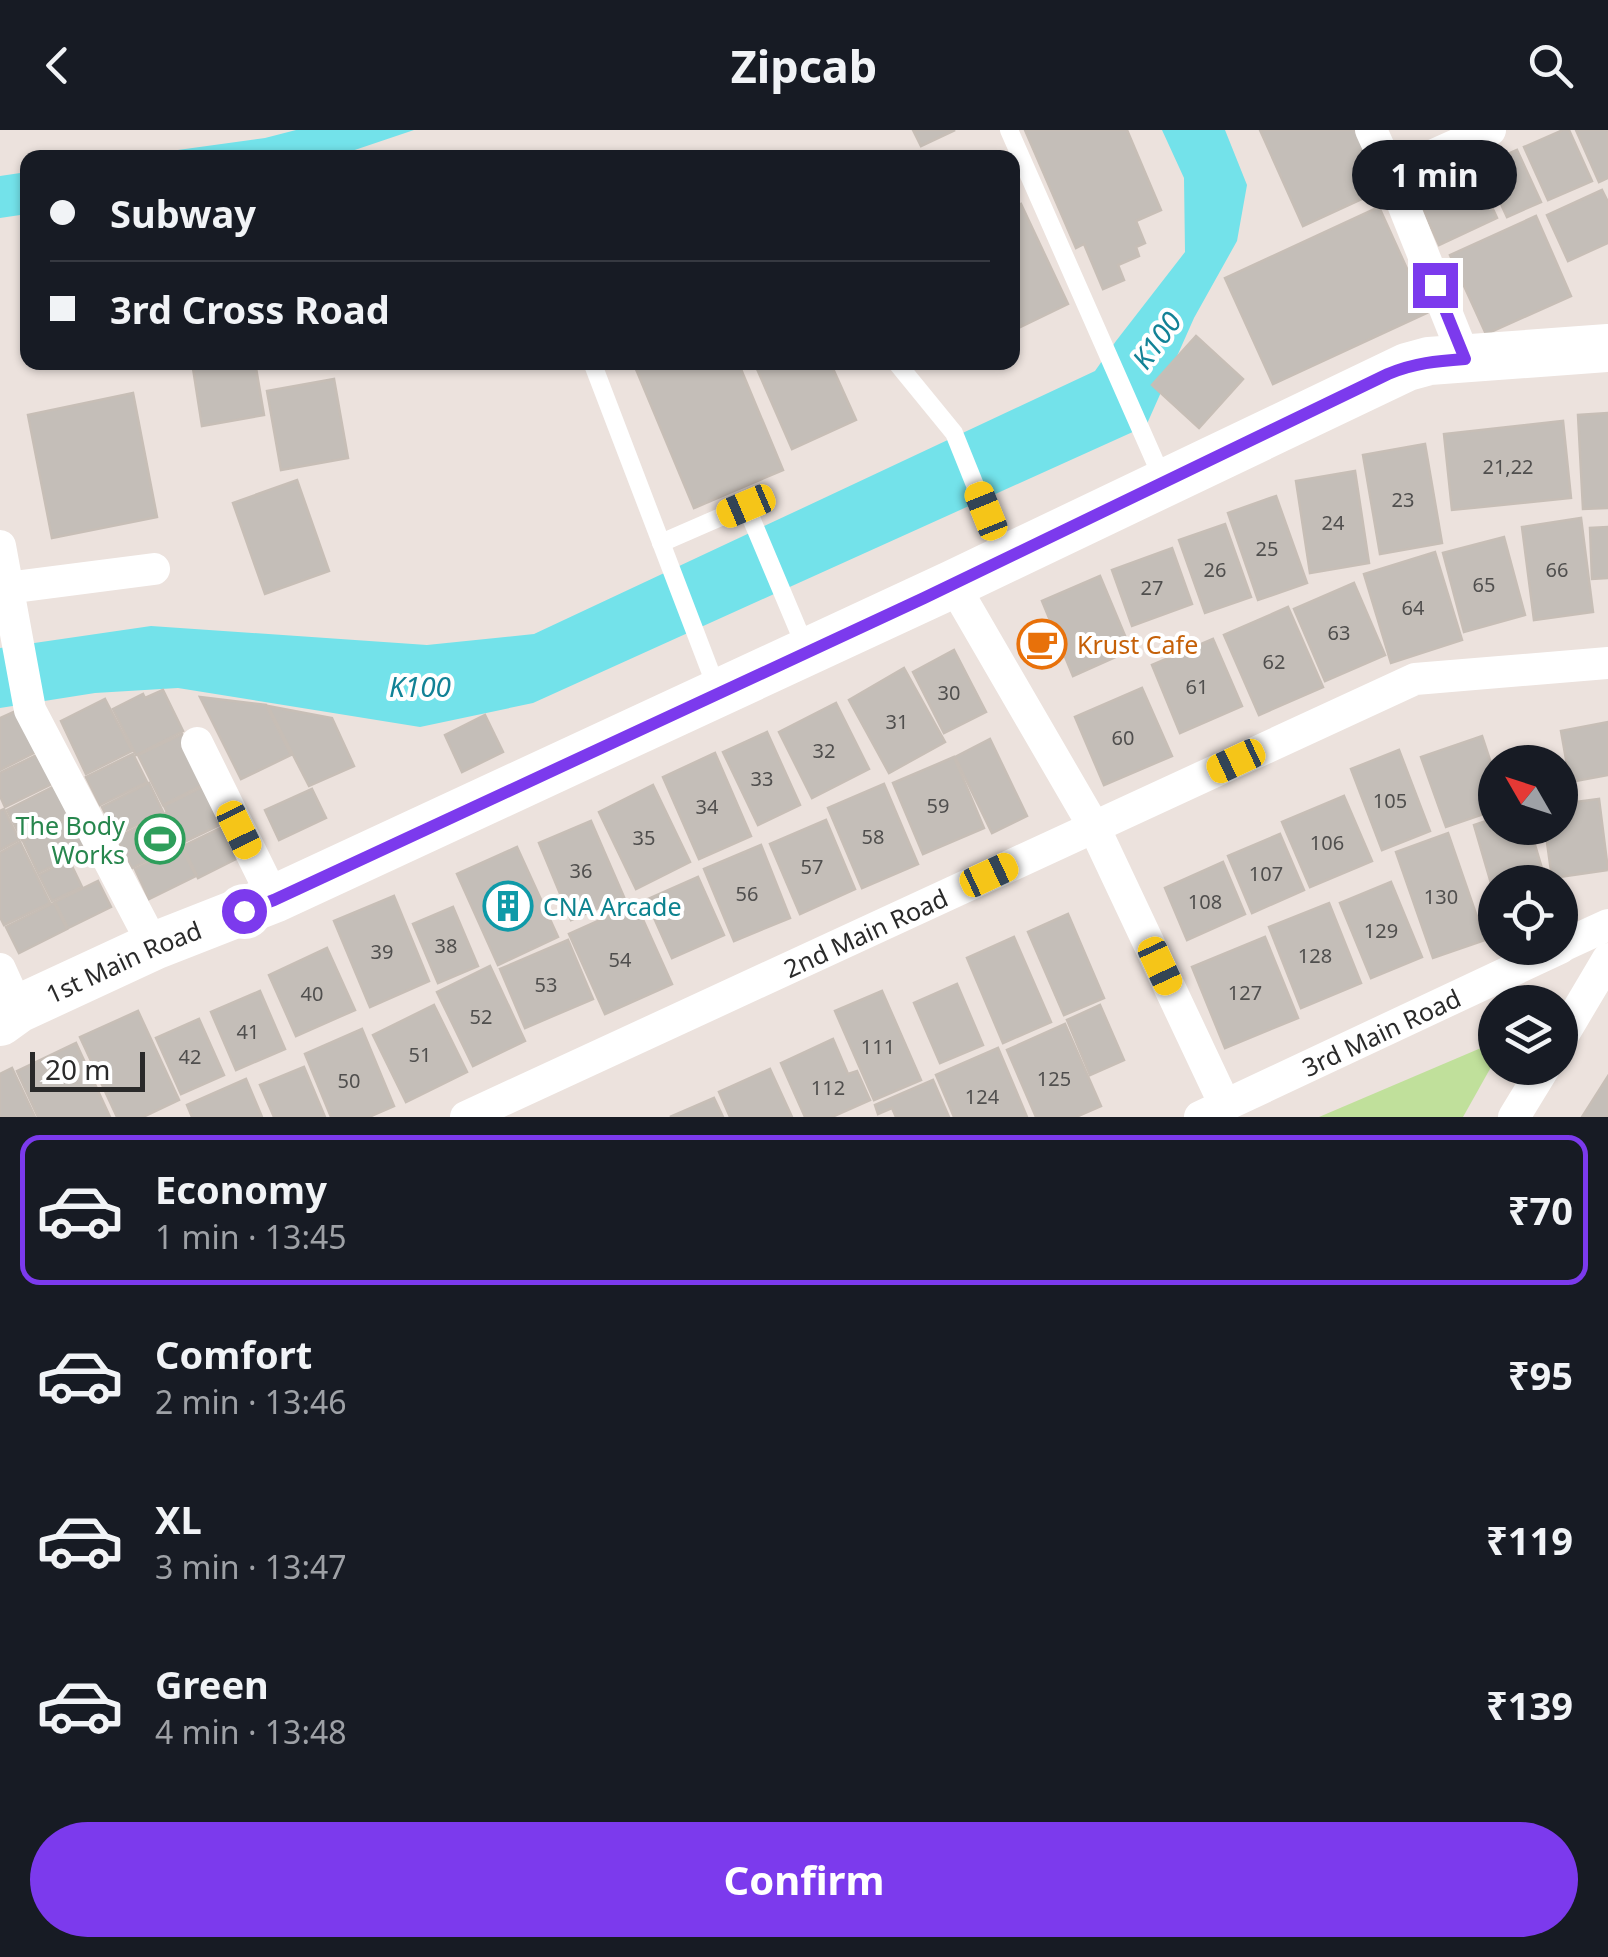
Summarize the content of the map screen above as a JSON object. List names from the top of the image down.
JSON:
{
  "streets": {
    "street": ["2nd Main Road", "1st Main Road", "3rd Main Road"]
  },
  "water": ["K100"],
  "places": {
    "cafe": ["Krust Cafe"],
    "sports": ["The Body Works"],
    "building": ["CNA Arcade"]
  },
  "house_numbers": [
    "21,22",
    "23",
    "24",
    "25",
    "26",
    "66",
    "65",
    "27",
    "64",
    "63",
    "62",
    "61",
    "30",
    "31",
    "60",
    "32",
    "33",
    "105",
    "59",
    "34",
    "58",
    "35",
    "106",
    "57",
    "36",
    "107",
    "56",
    "130",
    "108",
    "129",
    "38",
    "39",
    "128",
    "54",
    "53",
    "127",
    "40",
    "52",
    "41",
    "111",
    "51",
    "42",
    "125",
    "50",
    "112",
    "124"
  ],
  "scale_bar": "20 m",
  "north": "top left",
  "page": {
    "header": "Zipcab",
    "bubble": "1 min",
    "banner": ["Subway", "3rd Cross Road"],
    "scale": "20 m",
    "list": [
      {
        "name": "Economy",
        "note": "1 min · 13:45",
        "value": "₹70"
      },
      {
        "name": "Comfort",
        "note": "2 min · 13:46",
        "value": "₹95"
      },
      {
        "name": "XL",
        "note": "3 min · 13:47",
        "value": "₹119"
      },
      {
        "name": "Green",
        "note": "4 min · 13:48",
        "value": "₹139"
      }
    ],
    "buttons": "Confirm"
  }
}
